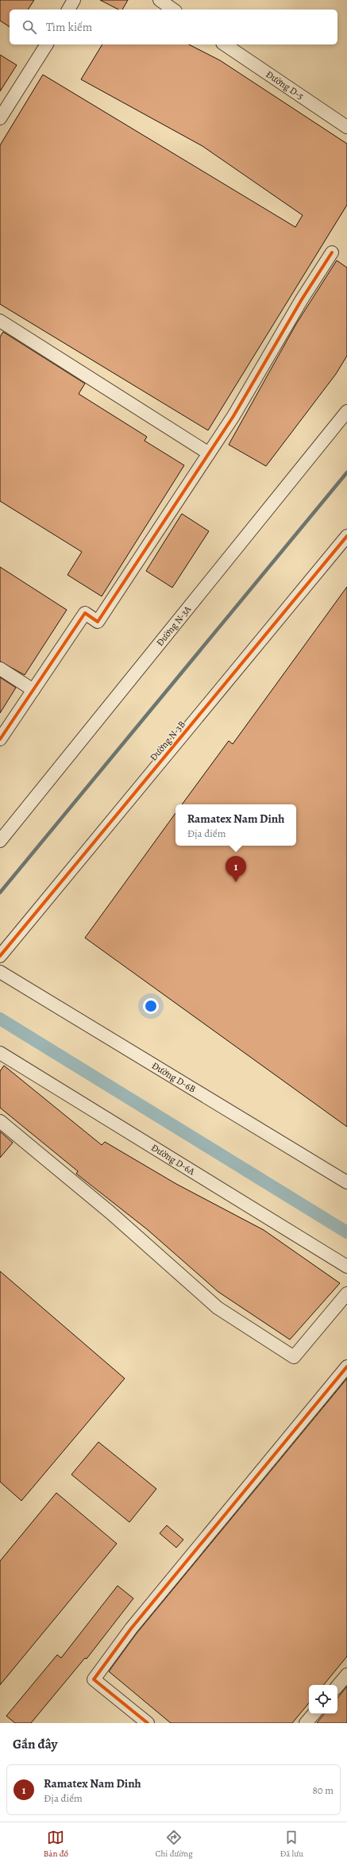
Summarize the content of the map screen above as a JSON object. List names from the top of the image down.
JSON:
{
  "streets": {
    "street": [
      "Đường D-5",
      "Đường N-3A",
      "Đường N-3B",
      "Đường D-6B",
      "Đường D-6A"
    ]
  },
  "page": {
    "search": "Tìm kiếm",
    "popup": ["Ramatex Nam Dinh", "Địa điểm"],
    "pins": "1",
    "heading": "Gần đây",
    "list": [
      {
        "mark": "1",
        "name": "Ramatex Nam Dinh",
        "note": "Địa điểm",
        "value": "80 m"
      }
    ],
    "nav": ["Bản đồ", "Chỉ đường", "Đã lưu"]
  }
}
